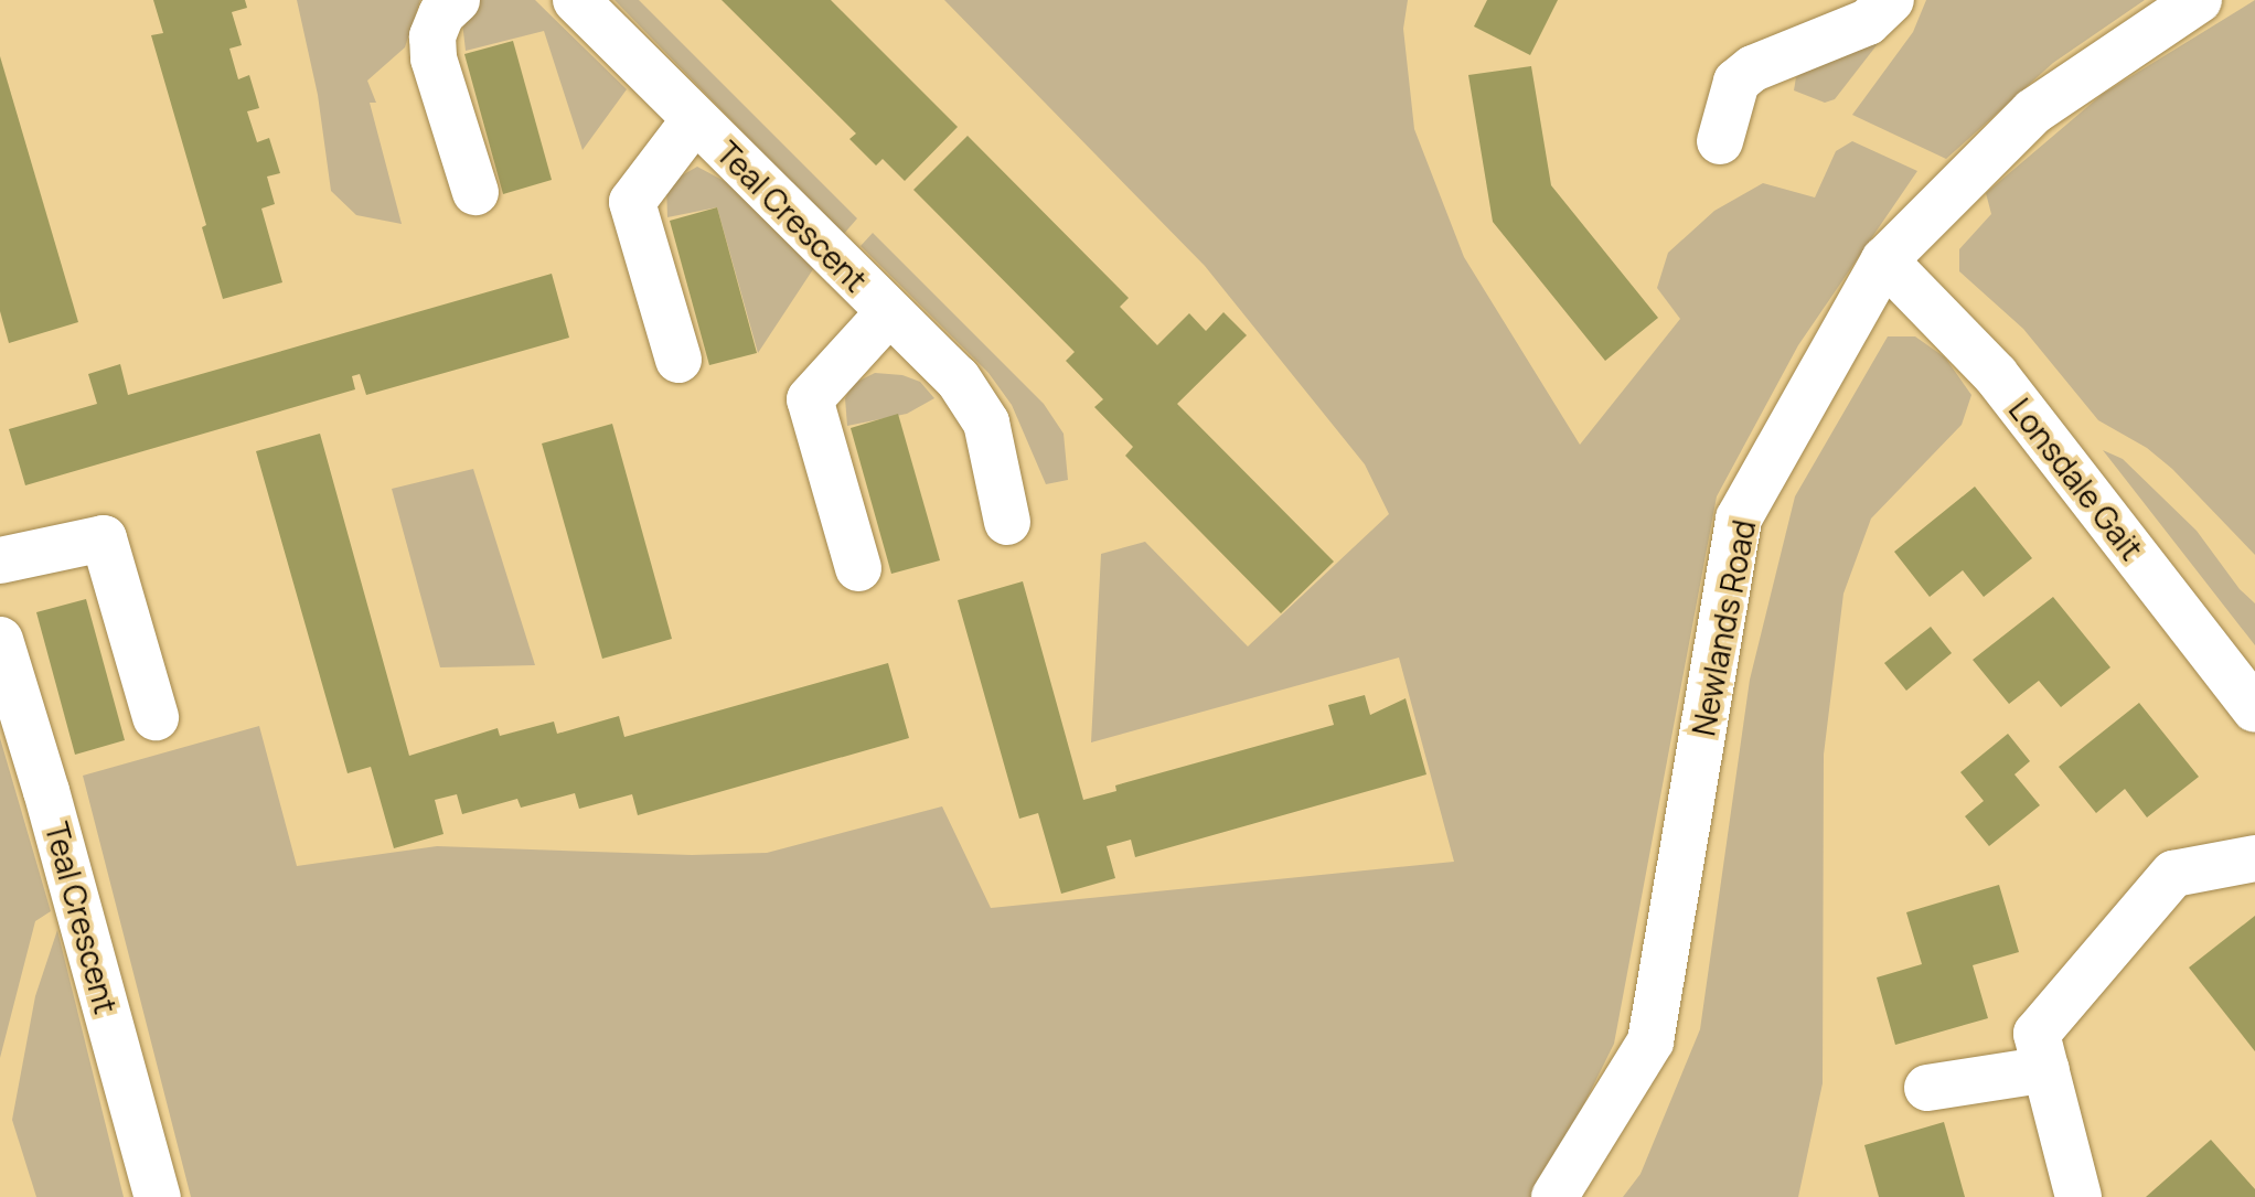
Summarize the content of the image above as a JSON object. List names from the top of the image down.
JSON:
{
  "streets": {
    "street": ["Teal Crescent", "Lonsdale Gait", "Newlands Road"]
  },
  "crossings": [
    ["Lonsdale Gait", "Newlands Road"]
  ]
}
